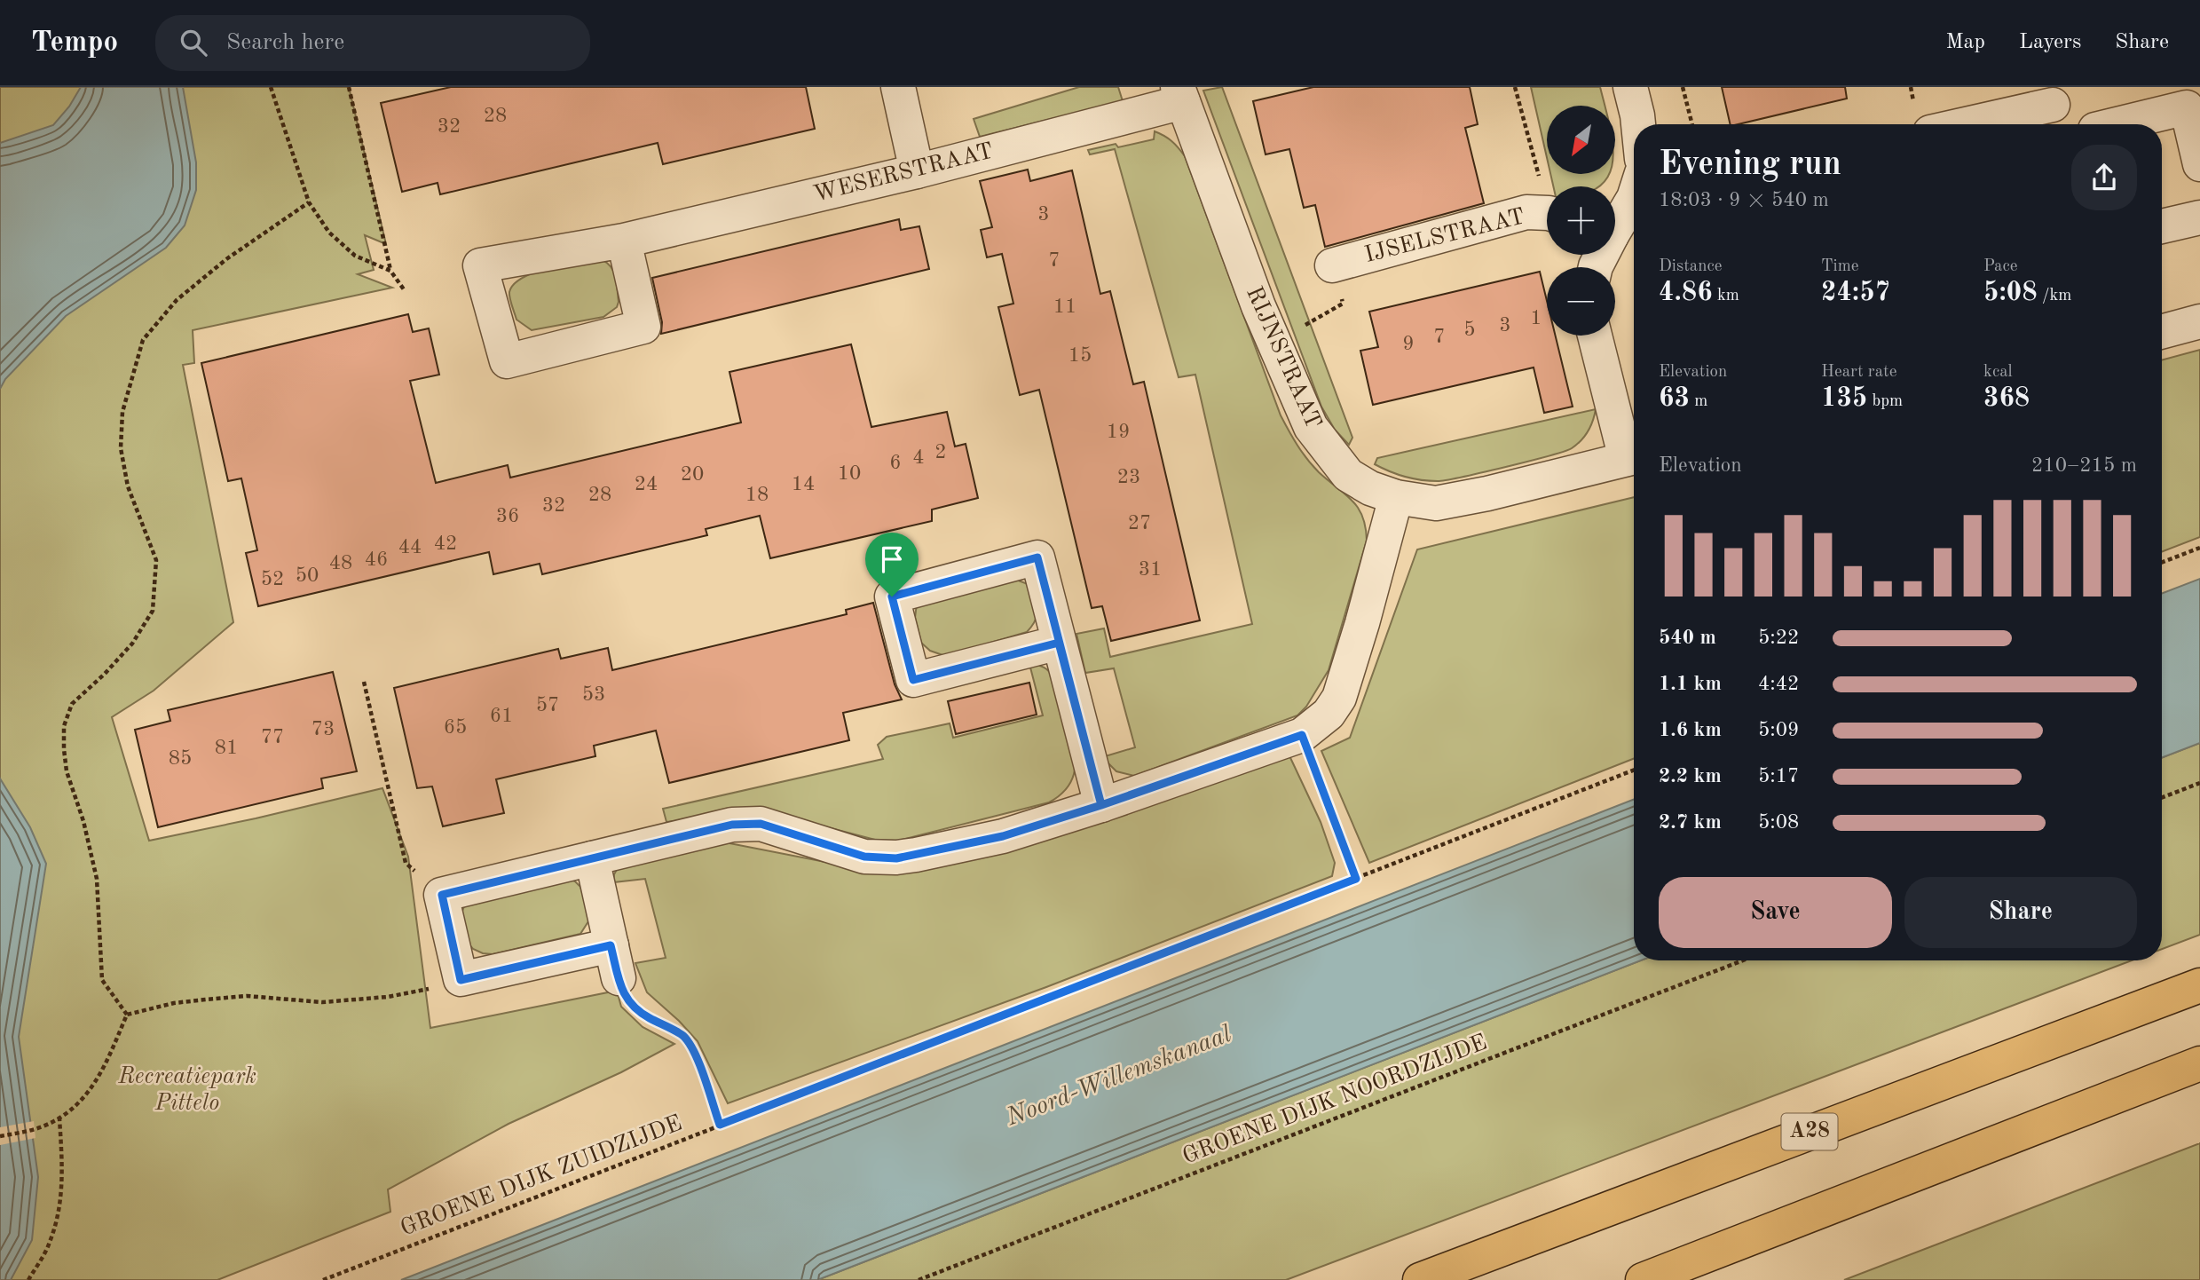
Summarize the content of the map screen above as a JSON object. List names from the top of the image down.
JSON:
{
  "streets": {
    "highway": ["A28"],
    "street": ["WESERSTRAAT", "IJSELSTRAAT", "RIJNSTRAAT"],
    "path": ["GROENE DIJK NOORDZIJDE", "GROENE DIJK ZUIDZIJDE"]
  },
  "crossings": [
    ["WESERSTRAAT", "RIJNSTRAAT"]
  ],
  "water": ["Noord-Willemskanaal"],
  "parks": ["Recreatiepark Pittelo"],
  "house_numbers": [
    "28",
    "32",
    "3",
    "7",
    "11",
    "1",
    "3",
    "5",
    "7",
    "9",
    "15",
    "19",
    "2",
    "4",
    "6",
    "10",
    "20",
    "23",
    "24",
    "14",
    "28",
    "18",
    "32",
    "36",
    "27",
    "42",
    "44",
    "46",
    "48",
    "31",
    "50",
    "52",
    "53",
    "57",
    "61",
    "65",
    "73",
    "77",
    "81",
    "85"
  ],
  "north": "bottom left",
  "page": {
    "header": "Tempo",
    "search": "Search here",
    "nav": ["Map", "Layers", "Share"],
    "map_buttons": ["+", "−"],
    "heading": ["Evening run", "18:03 · 9 × 540 m"],
    "stats": [
      ["Distance", "4.86 km"],
      ["Time", "24:57"],
      ["Pace", "5:08 /km"],
      ["Elevation", "63 m"],
      ["Heart rate", "135 bpm"],
      ["kcal", "368"]
    ],
    "chart": ["Elevation", "210–215 m"],
    "list": [
      {
        "name": "540 m",
        "note": "5:22"
      },
      {
        "name": "1.1 km",
        "note": "4:42"
      },
      {
        "name": "1.6 km",
        "note": "5:09"
      },
      {
        "name": "2.2 km",
        "note": "5:17"
      },
      {
        "name": "2.7 km",
        "note": "5:08"
      }
    ],
    "buttons": ["Save", "Share"]
  }
}
